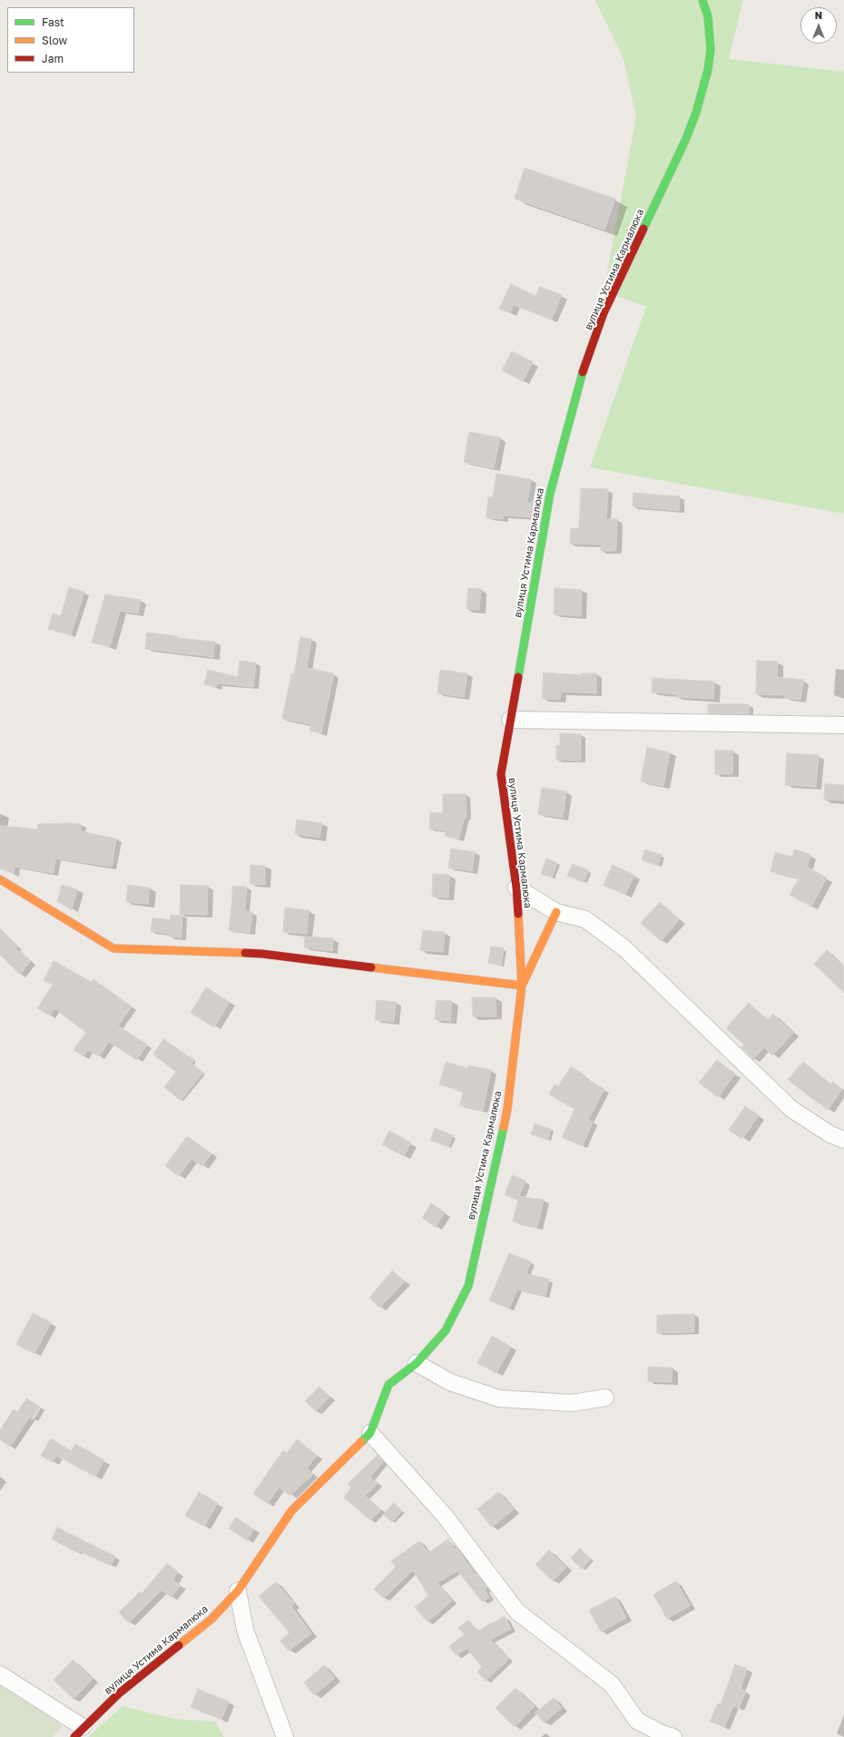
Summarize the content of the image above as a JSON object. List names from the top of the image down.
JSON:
{
  "streets": {
    "street": ["вулиця Устима Кармалюка"]
  },
  "legend": ["Fast", "Slow", "Jam"],
  "north": "top"
}
